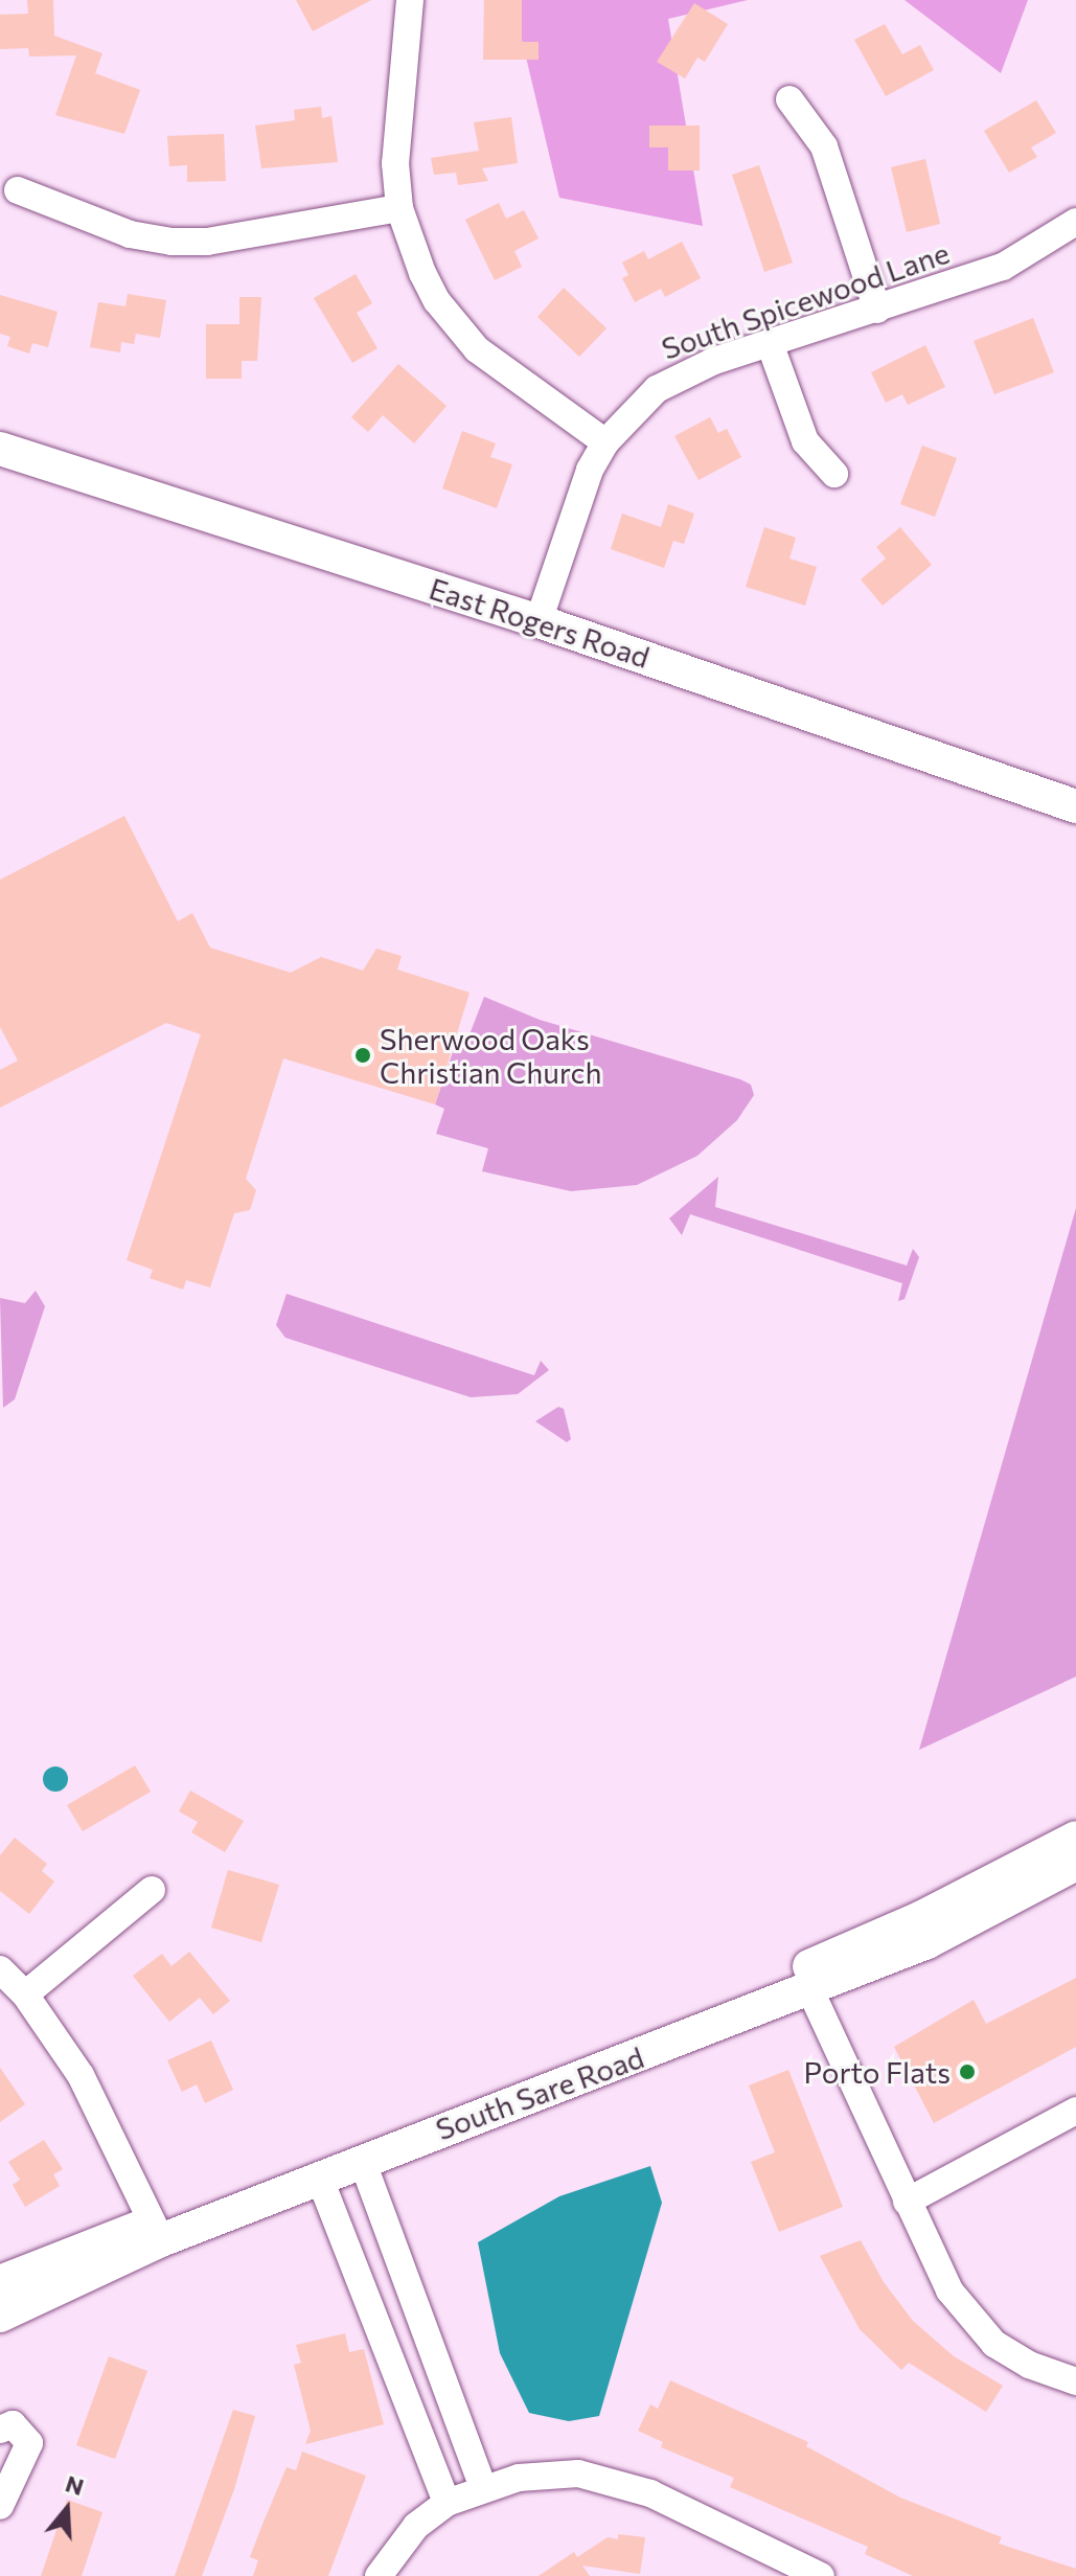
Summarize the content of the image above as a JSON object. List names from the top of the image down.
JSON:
{
  "streets": {
    "main road": ["East Rogers Road", "South Sare Road"],
    "street": ["South Spicewood Lane"]
  },
  "crossings": [
    ["South Spicewood Lane", "East Rogers Road"]
  ],
  "places": ["Sherwood Oaks Christian Church", "Porto Flats"],
  "north": "top"
}
